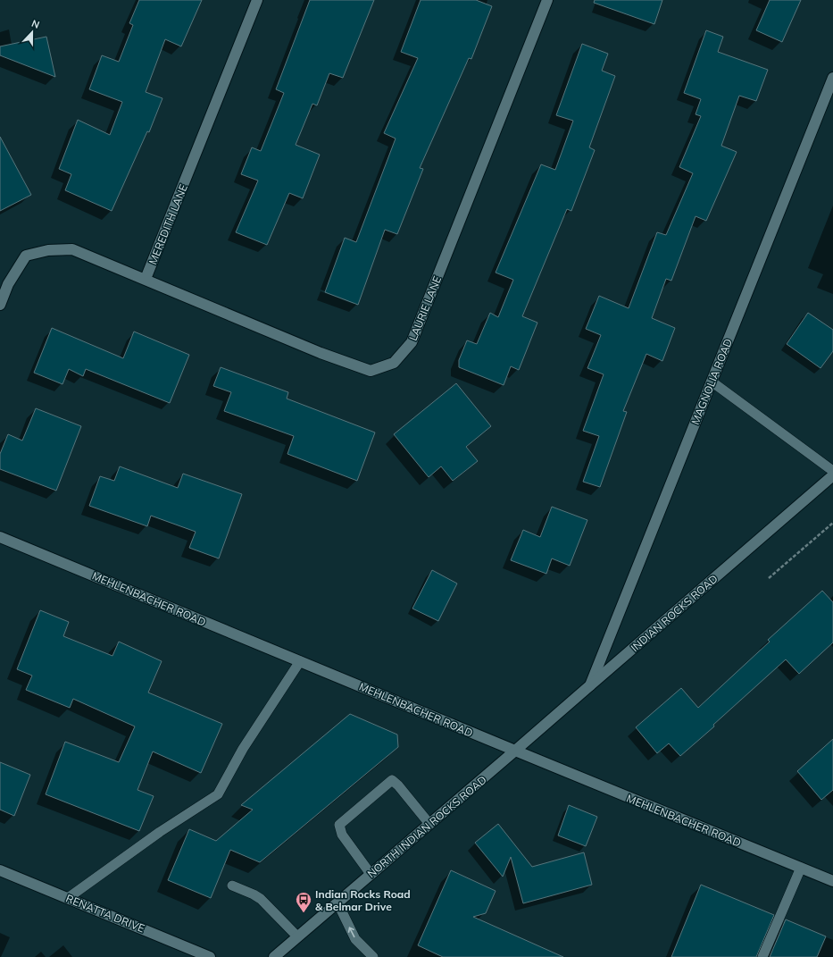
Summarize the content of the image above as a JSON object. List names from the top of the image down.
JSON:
{
  "streets": {
    "street": [
      "MEREDITH LANE",
      "LAURIE LANE",
      "MAGNOLIA ROAD",
      "MEHLENBACHER ROAD",
      "INDIAN ROCKS ROAD",
      "NORTH INDIAN ROCKS ROAD",
      "RENATTA DRIVE"
    ]
  },
  "crossings": [
    ["MEREDITH LANE", "LAURIE LANE"],
    ["MAGNOLIA ROAD", "INDIAN ROCKS ROAD"],
    ["MEHLENBACHER ROAD", "INDIAN ROCKS ROAD"],
    ["MEHLENBACHER ROAD", "NORTH INDIAN ROCKS ROAD"],
    ["INDIAN ROCKS ROAD", "NORTH INDIAN ROCKS ROAD"]
  ],
  "places": {
    "bus stop": ["Indian Rocks Road & Belmar Drive"]
  },
  "north": "top"
}
